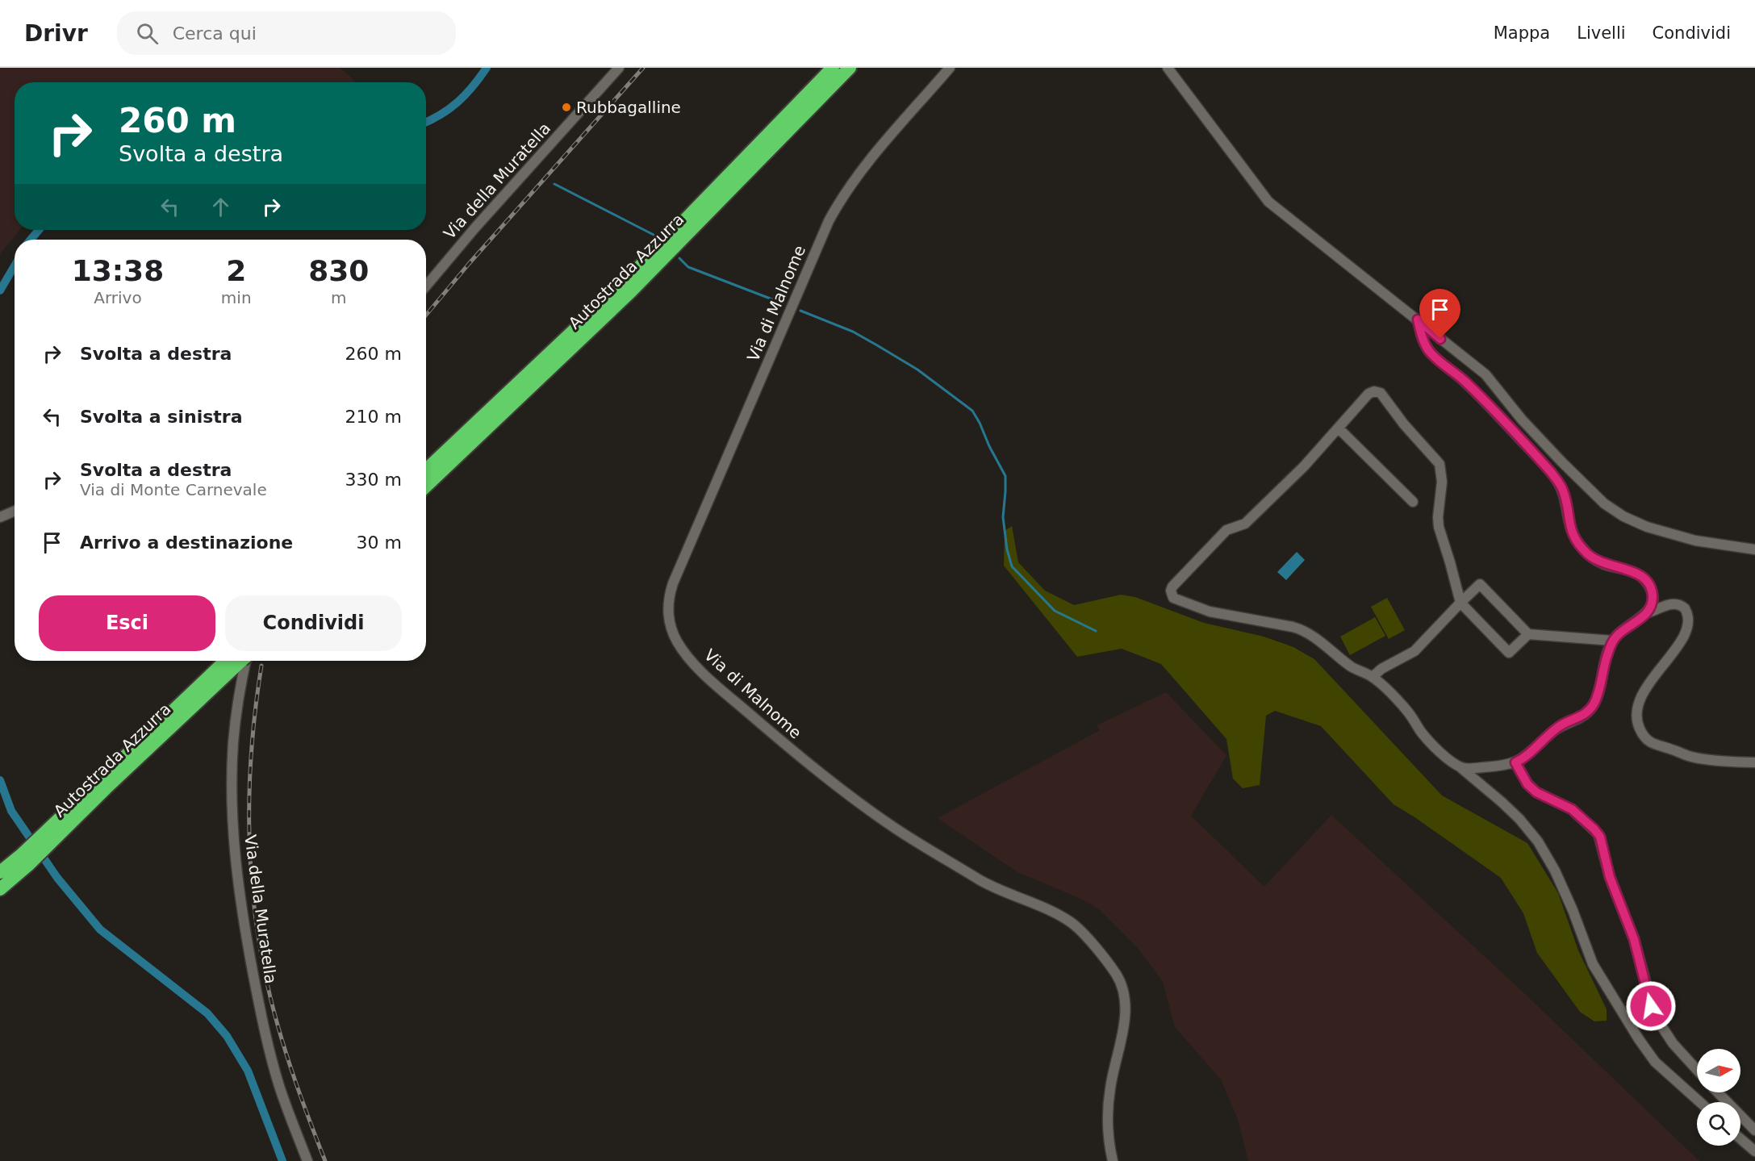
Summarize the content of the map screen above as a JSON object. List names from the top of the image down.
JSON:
{
  "streets": {
    "highway": ["Autostrada Azzurra"],
    "street": ["Via della Muratella", "Via di Malnome"]
  },
  "places": ["Rubbagalline"],
  "north": "right",
  "page": {
    "header": "Drivr",
    "search": "Cerca qui",
    "nav": ["Mappa", "Livelli", "Condividi"],
    "turn": ["260 m", "Svolta a destra"],
    "eta": [
      "13:38",
      "Arrivo",
      "2",
      "min",
      "830",
      "m"
    ],
    "list": [
      {
        "name": "Svolta a destra",
        "value": "260 m"
      },
      {
        "name": "Svolta a sinistra",
        "value": "210 m"
      },
      {
        "name": "Svolta a destra",
        "note": "Via di Monte Carnevale",
        "value": "330 m"
      },
      {
        "name": "Arrivo a destinazione",
        "value": "30 m"
      }
    ],
    "buttons": ["Esci", "Condividi"]
  }
}
